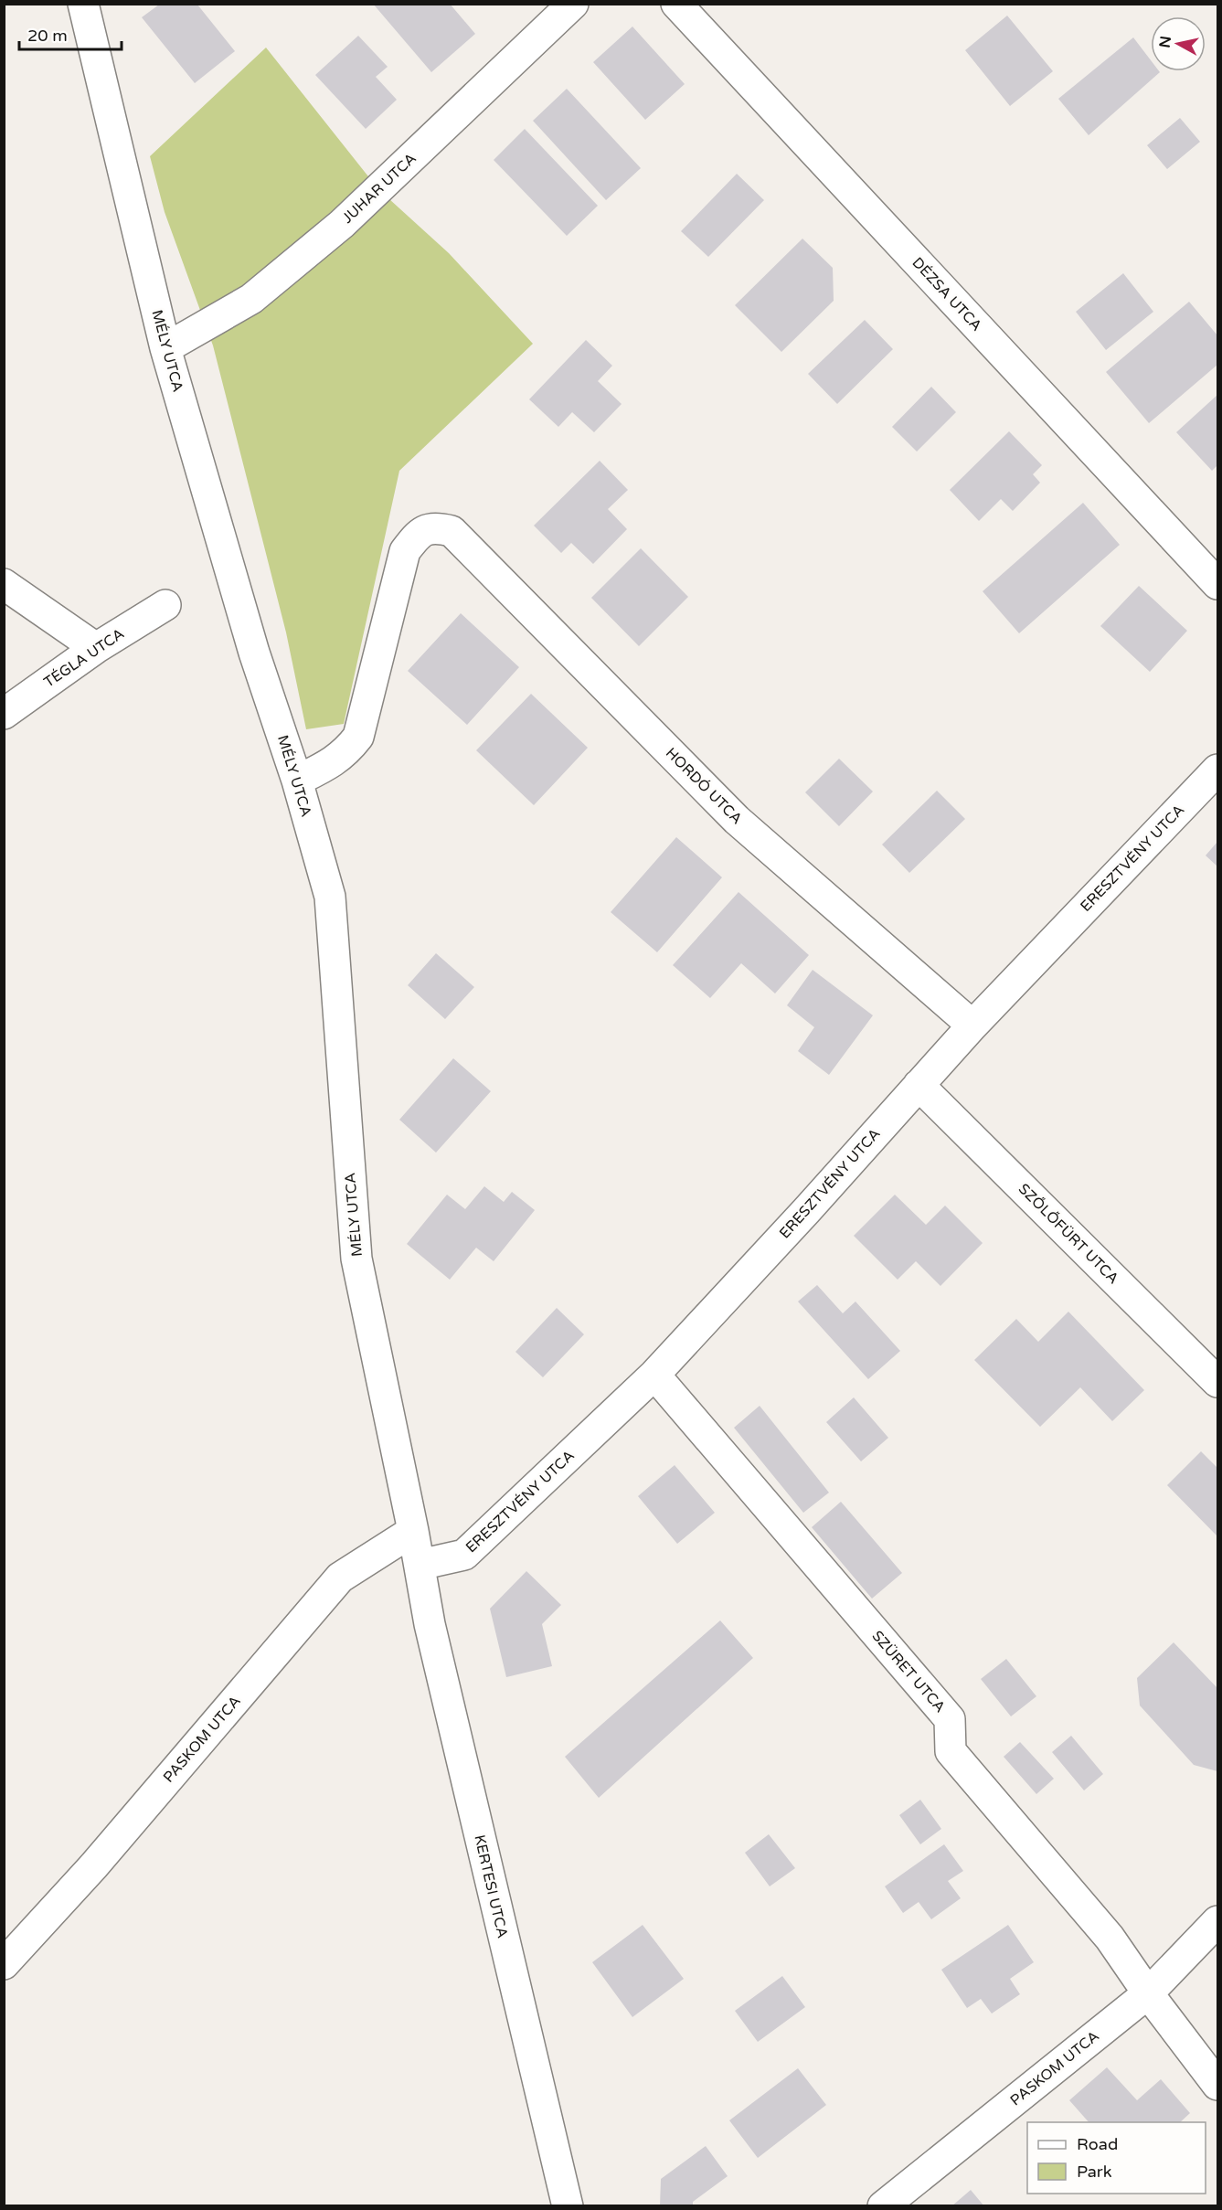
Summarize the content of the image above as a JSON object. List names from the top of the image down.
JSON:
{
  "streets": {
    "street": [
      "JUHAR UTCA",
      "DÉZSA UTCA",
      "MÉLY UTCA",
      "TÉGLA UTCA",
      "HORDÓ UTCA",
      "ERESZTVÉNY UTCA",
      "SZŐLŐFÜRT UTCA",
      "SZÜRET UTCA",
      "PASKOM UTCA",
      "KERTESI UTCA"
    ]
  },
  "crossings": [
    ["JUHAR UTCA", "MÉLY UTCA"],
    ["MÉLY UTCA", "HORDÓ UTCA"],
    ["MÉLY UTCA", "ERESZTVÉNY UTCA"],
    ["MÉLY UTCA", "PASKOM UTCA"],
    ["MÉLY UTCA", "KERTESI UTCA"],
    ["HORDÓ UTCA", "ERESZTVÉNY UTCA"],
    ["ERESZTVÉNY UTCA", "SZŐLŐFÜRT UTCA"],
    ["ERESZTVÉNY UTCA", "SZÜRET UTCA"],
    ["ERESZTVÉNY UTCA", "KERTESI UTCA"],
    ["SZÜRET UTCA", "PASKOM UTCA"]
  ],
  "legend": ["Road", "Park"],
  "scale_bar": "20 m",
  "north": "left"
}
